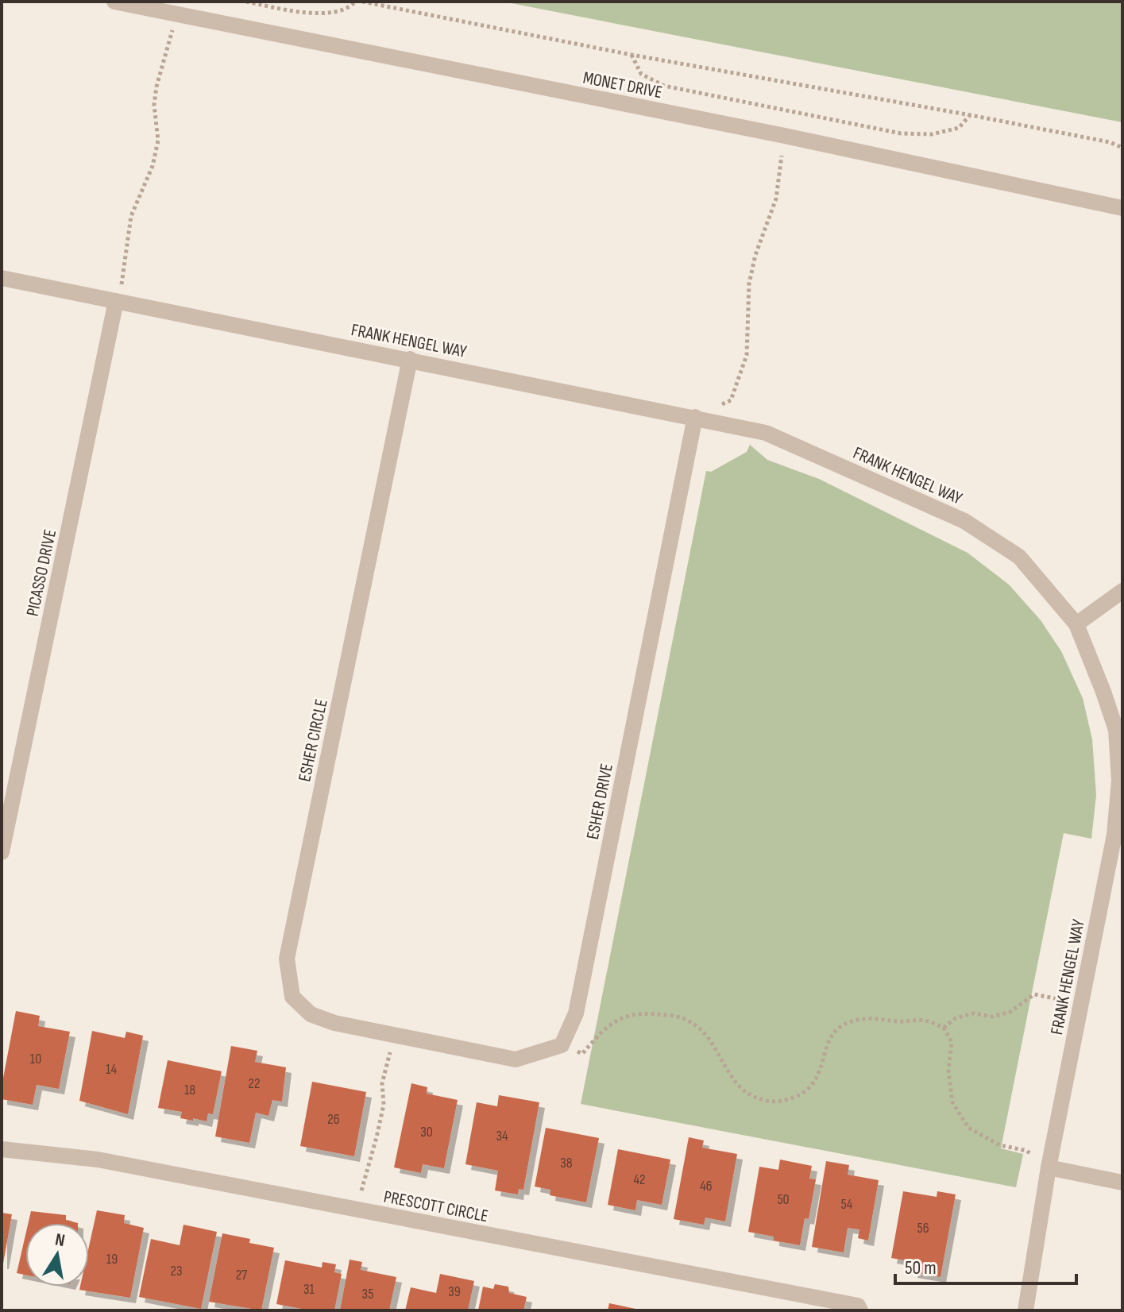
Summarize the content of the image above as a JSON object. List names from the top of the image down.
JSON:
{
  "streets": {
    "street": [
      "MONET DRIVE",
      "FRANK HENGEL WAY",
      "PICASSO DRIVE",
      "ESHER CIRCLE",
      "ESHER DRIVE",
      "PRESCOTT CIRCLE"
    ]
  },
  "crossings": [
    ["FRANK HENGEL WAY", "PICASSO DRIVE"],
    ["FRANK HENGEL WAY", "ESHER CIRCLE"],
    ["FRANK HENGEL WAY", "ESHER DRIVE"],
    ["ESHER CIRCLE", "ESHER DRIVE"]
  ],
  "house_numbers": [
    "10",
    "14",
    "22",
    "18",
    "26",
    "30",
    "34",
    "38",
    "42",
    "46",
    "50",
    "54",
    "56",
    "19",
    "23",
    "27",
    "31",
    "39",
    "35"
  ],
  "scale_bar": "50 m",
  "north": "top"
}
